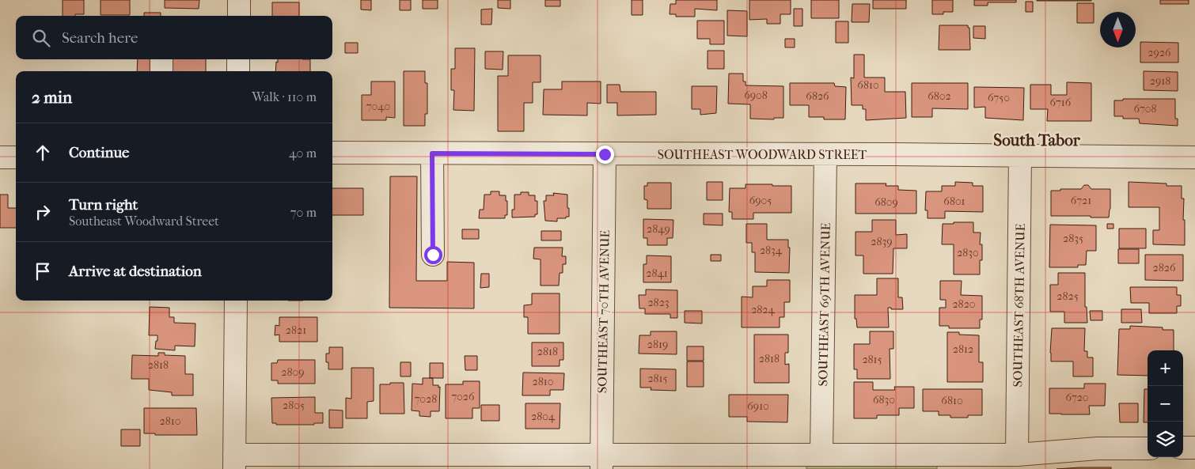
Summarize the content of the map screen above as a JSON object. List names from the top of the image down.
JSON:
{
  "streets": {
    "street": [
      "SOUTHEAST WOODWARD STREET",
      "SOUTHEAST 69TH AVENUE",
      "SOUTHEAST 68TH AVENUE",
      "SOUTHEAST 70TH AVENUE"
    ]
  },
  "crossings": [
    ["SOUTHEAST WOODWARD STREET", "SOUTHEAST 69TH AVENUE"],
    ["SOUTHEAST WOODWARD STREET", "SOUTHEAST 68TH AVENUE"],
    ["SOUTHEAST WOODWARD STREET", "SOUTHEAST 70TH AVENUE"]
  ],
  "districts": ["South Tabor"],
  "house_numbers": [
    "2926",
    "2918",
    "6810",
    "6908",
    "6826",
    "6802",
    "6750",
    "6716",
    "7040",
    "6708",
    "6905",
    "6721",
    "6801",
    "6809",
    "2849",
    "2835",
    "2839",
    "2834",
    "2830",
    "2826",
    "2841",
    "2825",
    "2823",
    "2820",
    "2824",
    "2821",
    "2819",
    "2812",
    "2818",
    "2818",
    "2815",
    "2818",
    "2809",
    "2815",
    "2810",
    "7026",
    "6720",
    "7028",
    "6830",
    "6810",
    "2805",
    "6910",
    "2804",
    "2810"
  ],
  "north": "bottom",
  "page": {
    "search": "Search here",
    "heading": ["2 min", "Walk · 110 m"],
    "list": [
      ["Continue", "40 m"],
      ["Turn right", "Southeast Woodward Street", "70 m"],
      "Arrive at destination"
    ],
    "map_buttons": ["+", "−"]
  }
}
